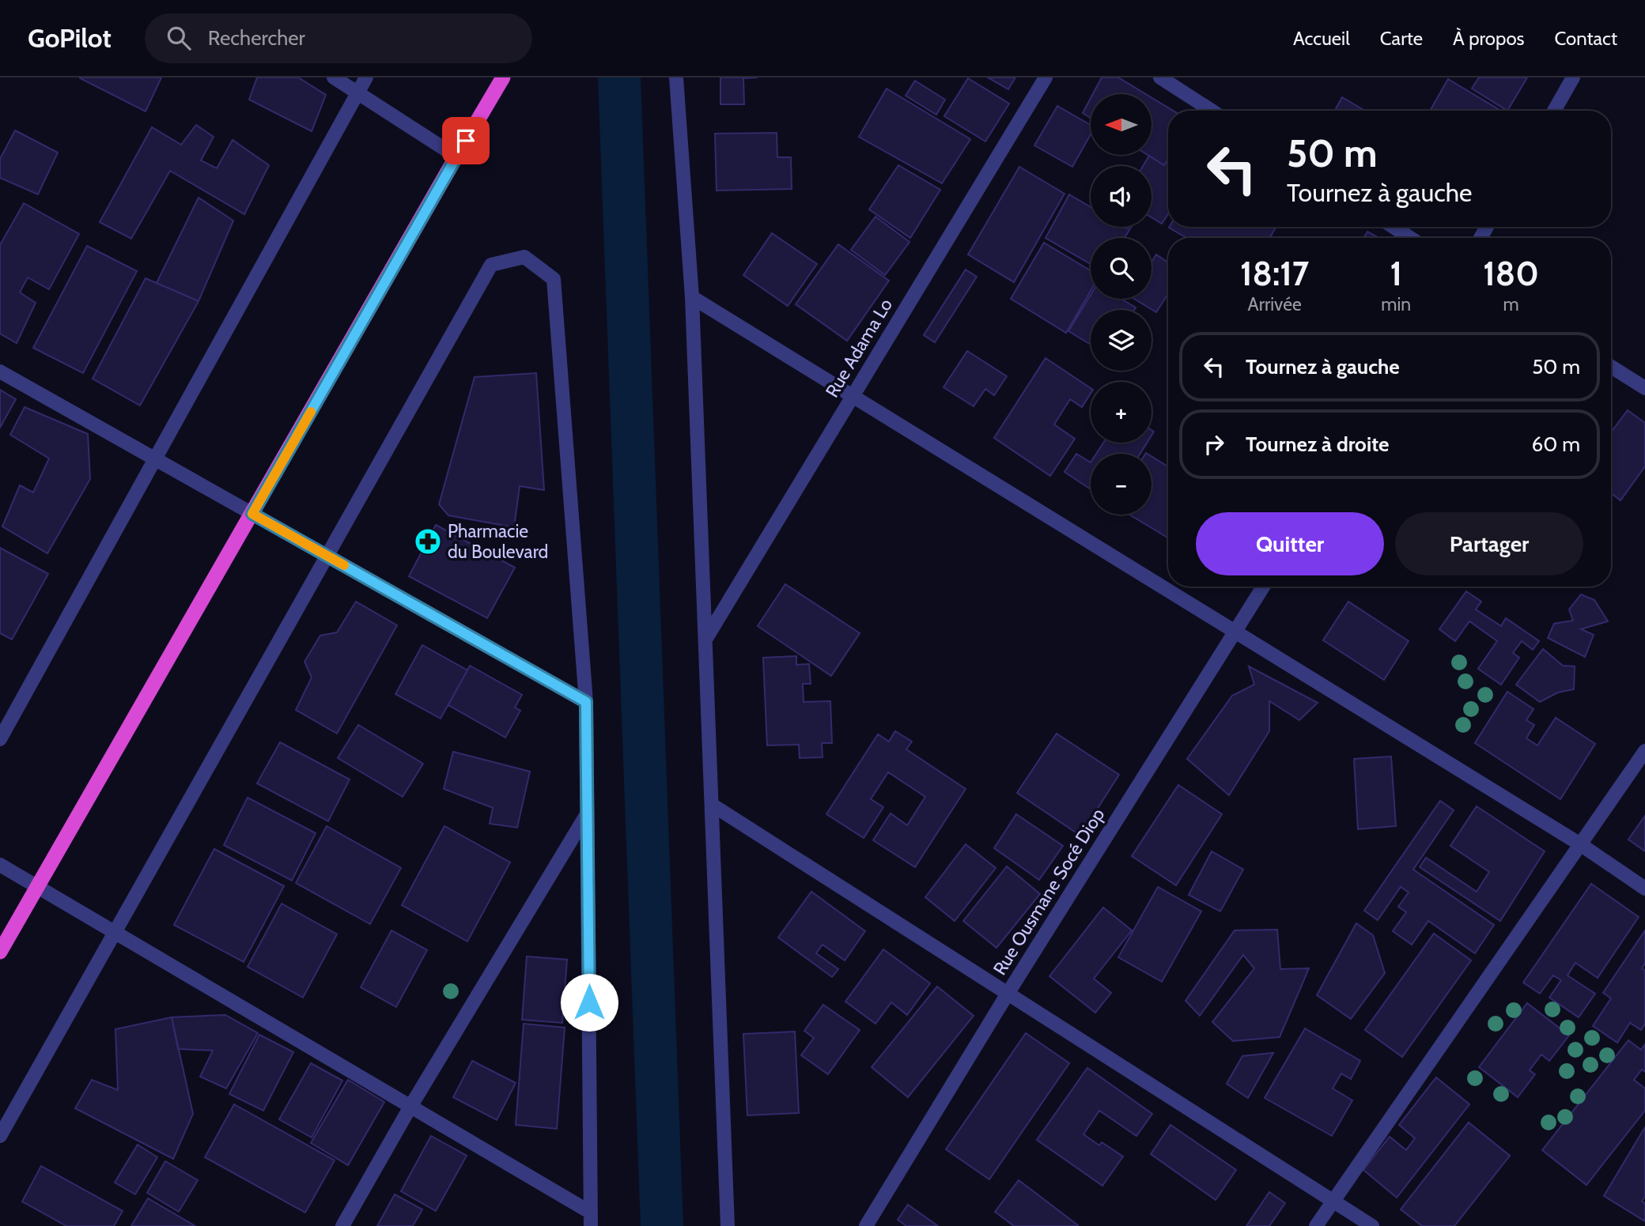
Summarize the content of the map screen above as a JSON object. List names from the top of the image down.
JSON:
{
  "streets": {
    "street": ["Rue Adama Lo", "Rue Ousmane Socé Diop"]
  },
  "places": {
    "pharmacy": ["Pharmacie du Boulevard"]
  },
  "north": "left",
  "page": {
    "header": "GoPilot",
    "search": "Rechercher",
    "nav": [
      "Accueil",
      "Carte",
      "À propos",
      "Contact"
    ],
    "map_buttons": ["+", "−"],
    "turn": ["50 m", "Tournez à gauche"],
    "eta": [
      "18:17",
      "Arrivée",
      "1",
      "min",
      "180",
      "m"
    ],
    "list": [
      {
        "name": "Tournez à gauche",
        "value": "50 m"
      },
      {
        "name": "Tournez à droite",
        "value": "60 m"
      }
    ],
    "buttons": ["Quitter", "Partager"]
  }
}
